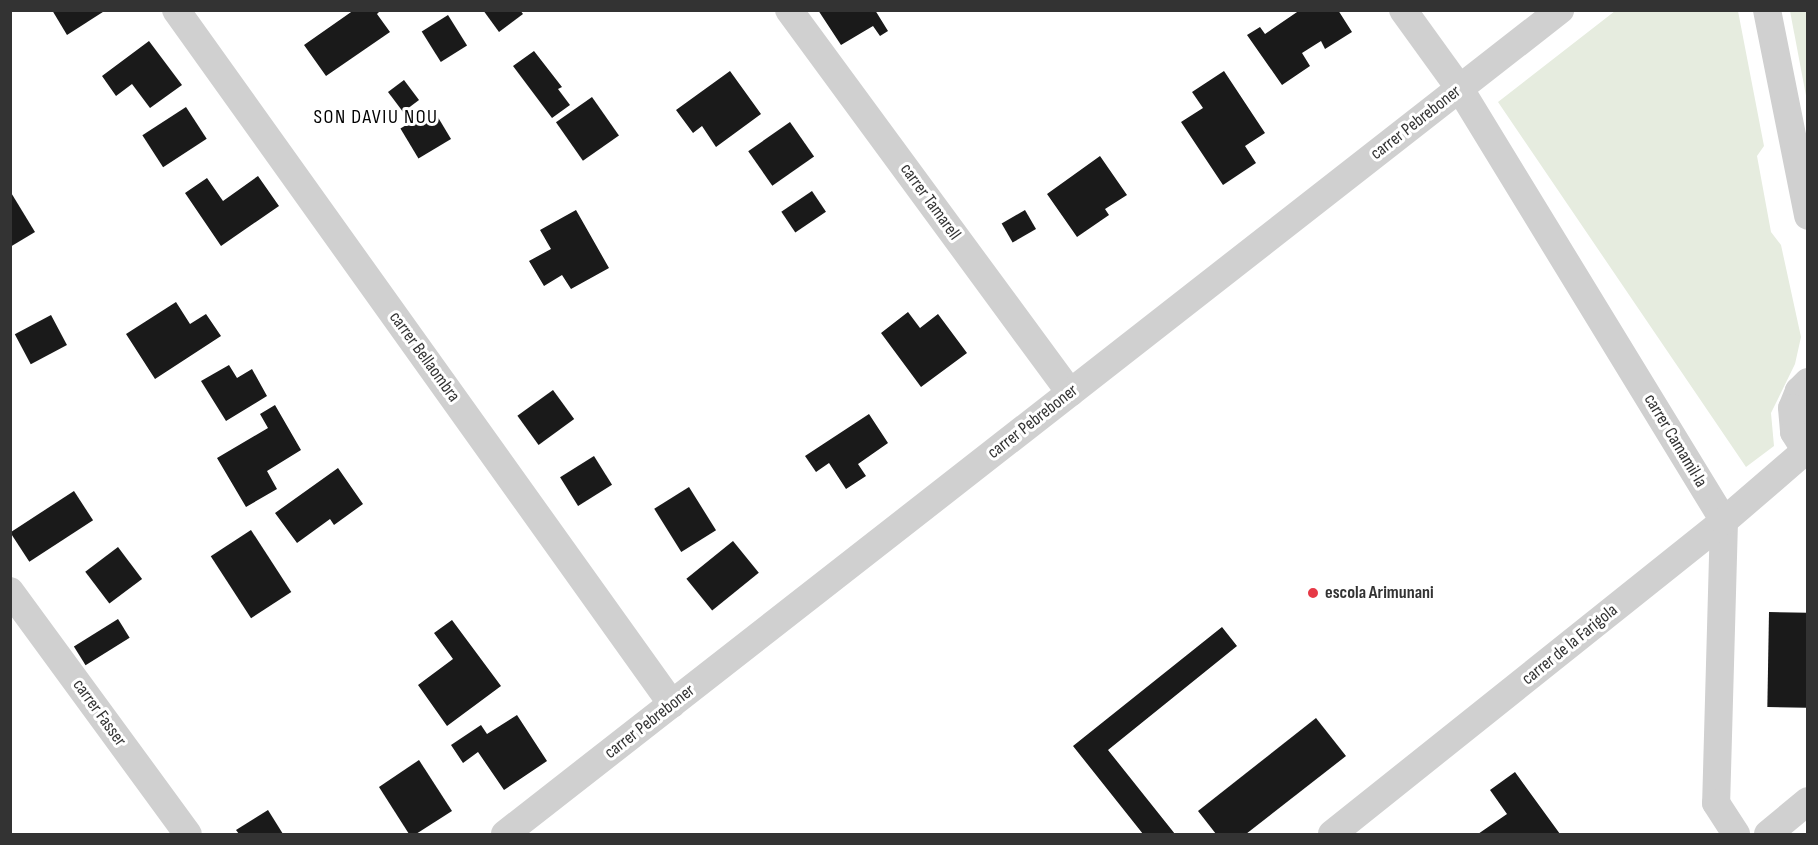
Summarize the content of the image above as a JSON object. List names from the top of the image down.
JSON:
{
  "streets": {
    "street": [
      "carrer Pebreboner",
      "carrer Tamarell",
      "carrer Bellaombra",
      "carrer Camamil·la",
      "carrer de la Farigola",
      "carrer Fasser"
    ]
  },
  "crossings": [
    ["carrer Pebreboner", "carrer Tamarell"],
    ["carrer Pebreboner", "carrer Bellaombra"],
    ["carrer Pebreboner", "carrer Camamil·la"],
    ["carrer Camamil·la", "carrer de la Farigola"]
  ],
  "districts": ["SON DAVIU NOU"],
  "places": ["escola Arimunani"]
}
